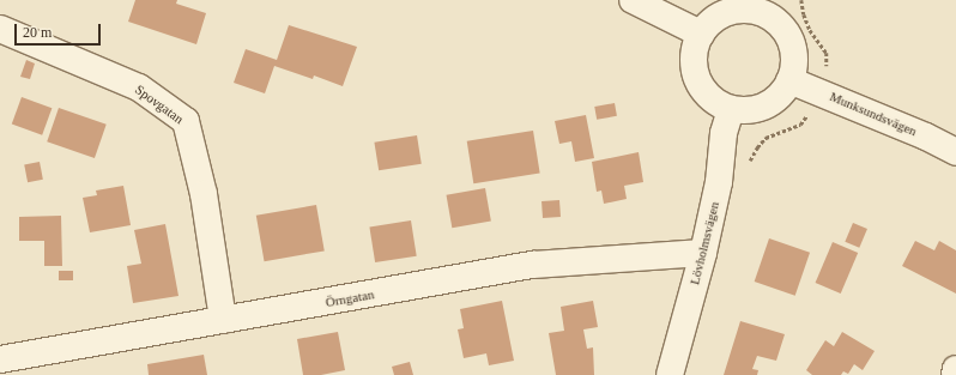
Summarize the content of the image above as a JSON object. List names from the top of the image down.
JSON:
{
  "streets": {
    "street": [
      "Spovgatan",
      "Munksundsvägen",
      "Lövholmsvägen",
      "Örngatan"
    ]
  },
  "crossings": [
    ["Spovgatan", "Örngatan"],
    ["Munksundsvägen", "Lövholmsvägen"],
    ["Lövholmsvägen", "Örngatan"]
  ],
  "scale_bar": "20 m"
}
